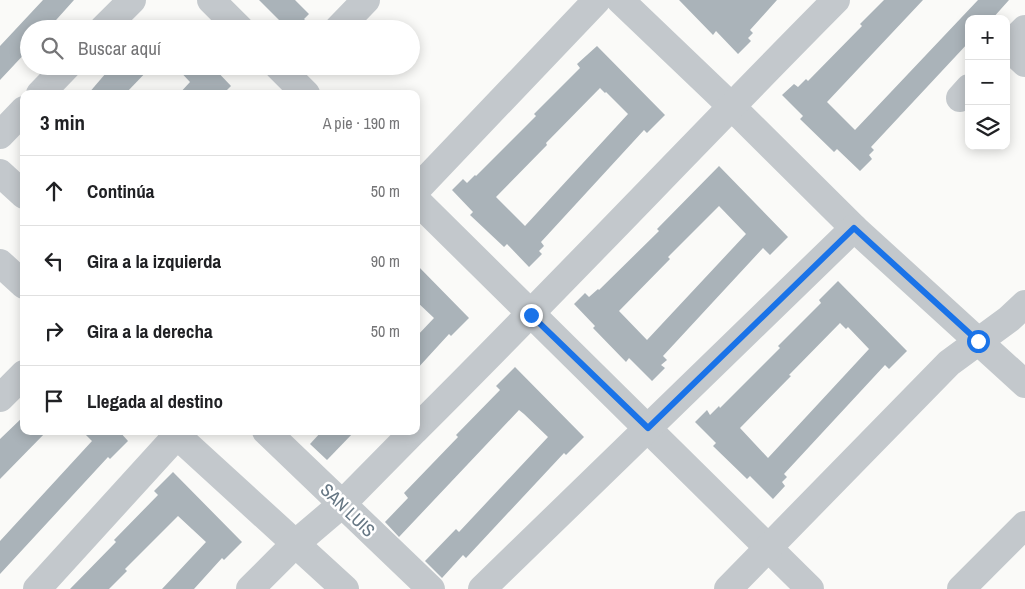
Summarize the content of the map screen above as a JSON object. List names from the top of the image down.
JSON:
{
  "streets": {
    "street": ["SAN LUIS"]
  },
  "page": {
    "map_buttons": ["+", "−"],
    "search": "Buscar aquí",
    "heading": ["3 min", "A pie · 190 m"],
    "list": [
      ["Continúa", "50 m"],
      ["Gira a la izquierda", "90 m"],
      ["Gira a la derecha", "50 m"],
      "Llegada al destino"
    ]
  }
}
